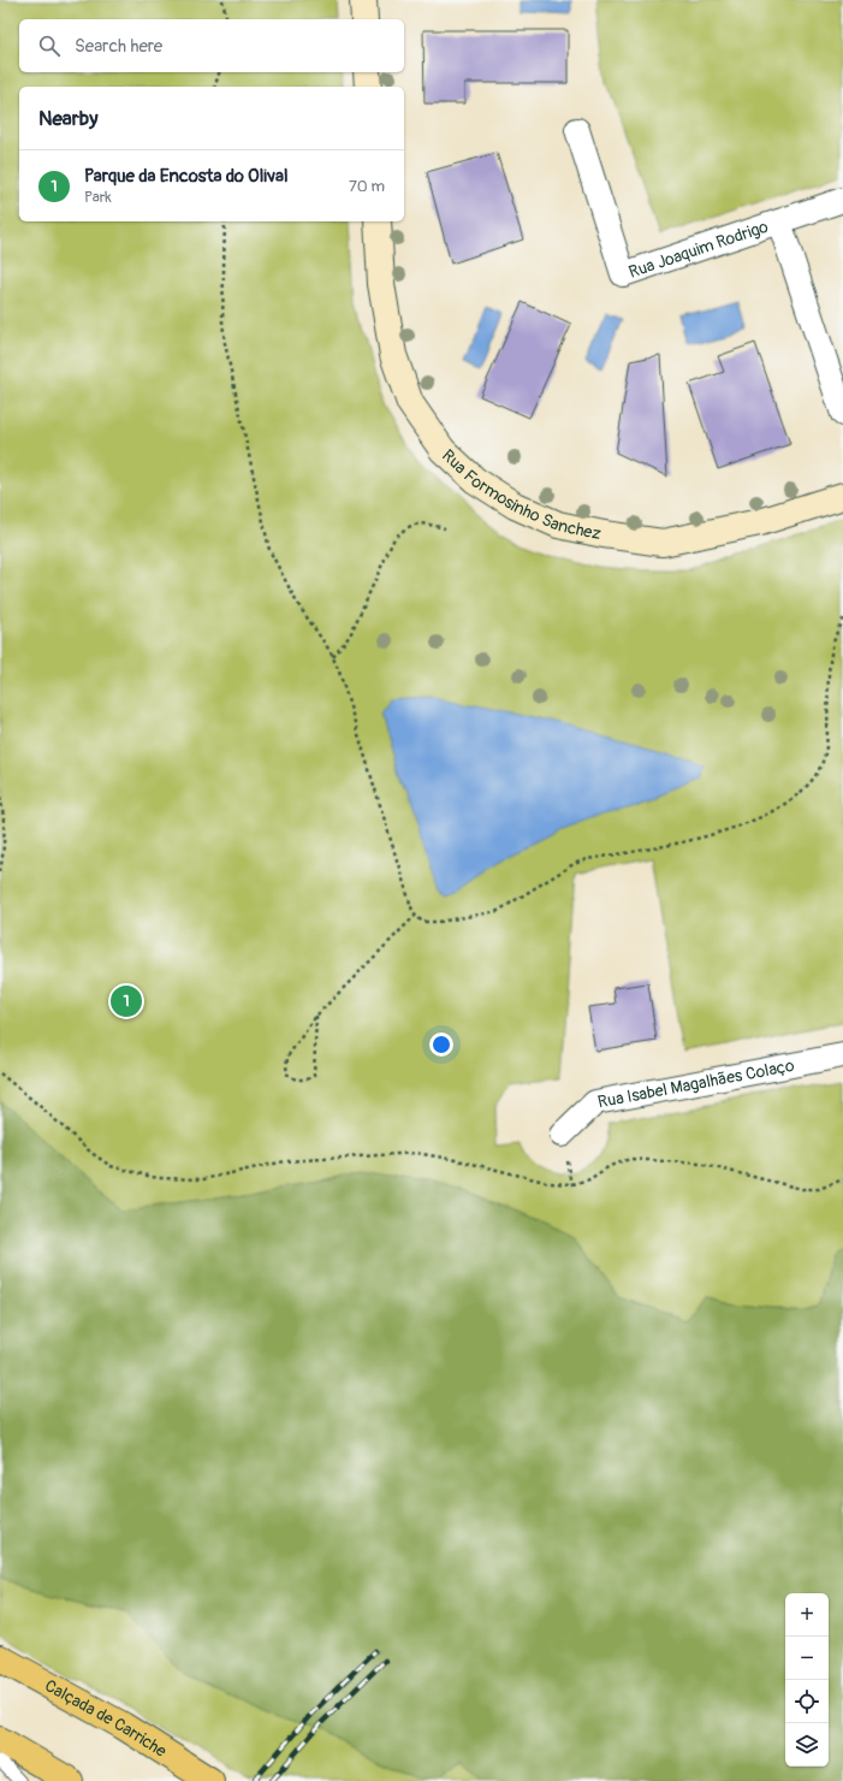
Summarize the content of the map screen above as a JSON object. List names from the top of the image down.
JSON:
{
  "streets": {
    "highway": ["Calçada de Carriche"],
    "street": ["Rua Joaquim Rodrigo", "Rua Formosinho Sanchez", "Rua Isabel Magalhães Colaço"]
  },
  "page": {
    "search": "Search here",
    "heading": "Nearby",
    "list": [
      {
        "mark": "1",
        "name": "Parque da Encosta do Olival",
        "note": "Park",
        "value": "70 m"
      }
    ],
    "pins": "1",
    "map_buttons": ["+", "−"]
  }
}
